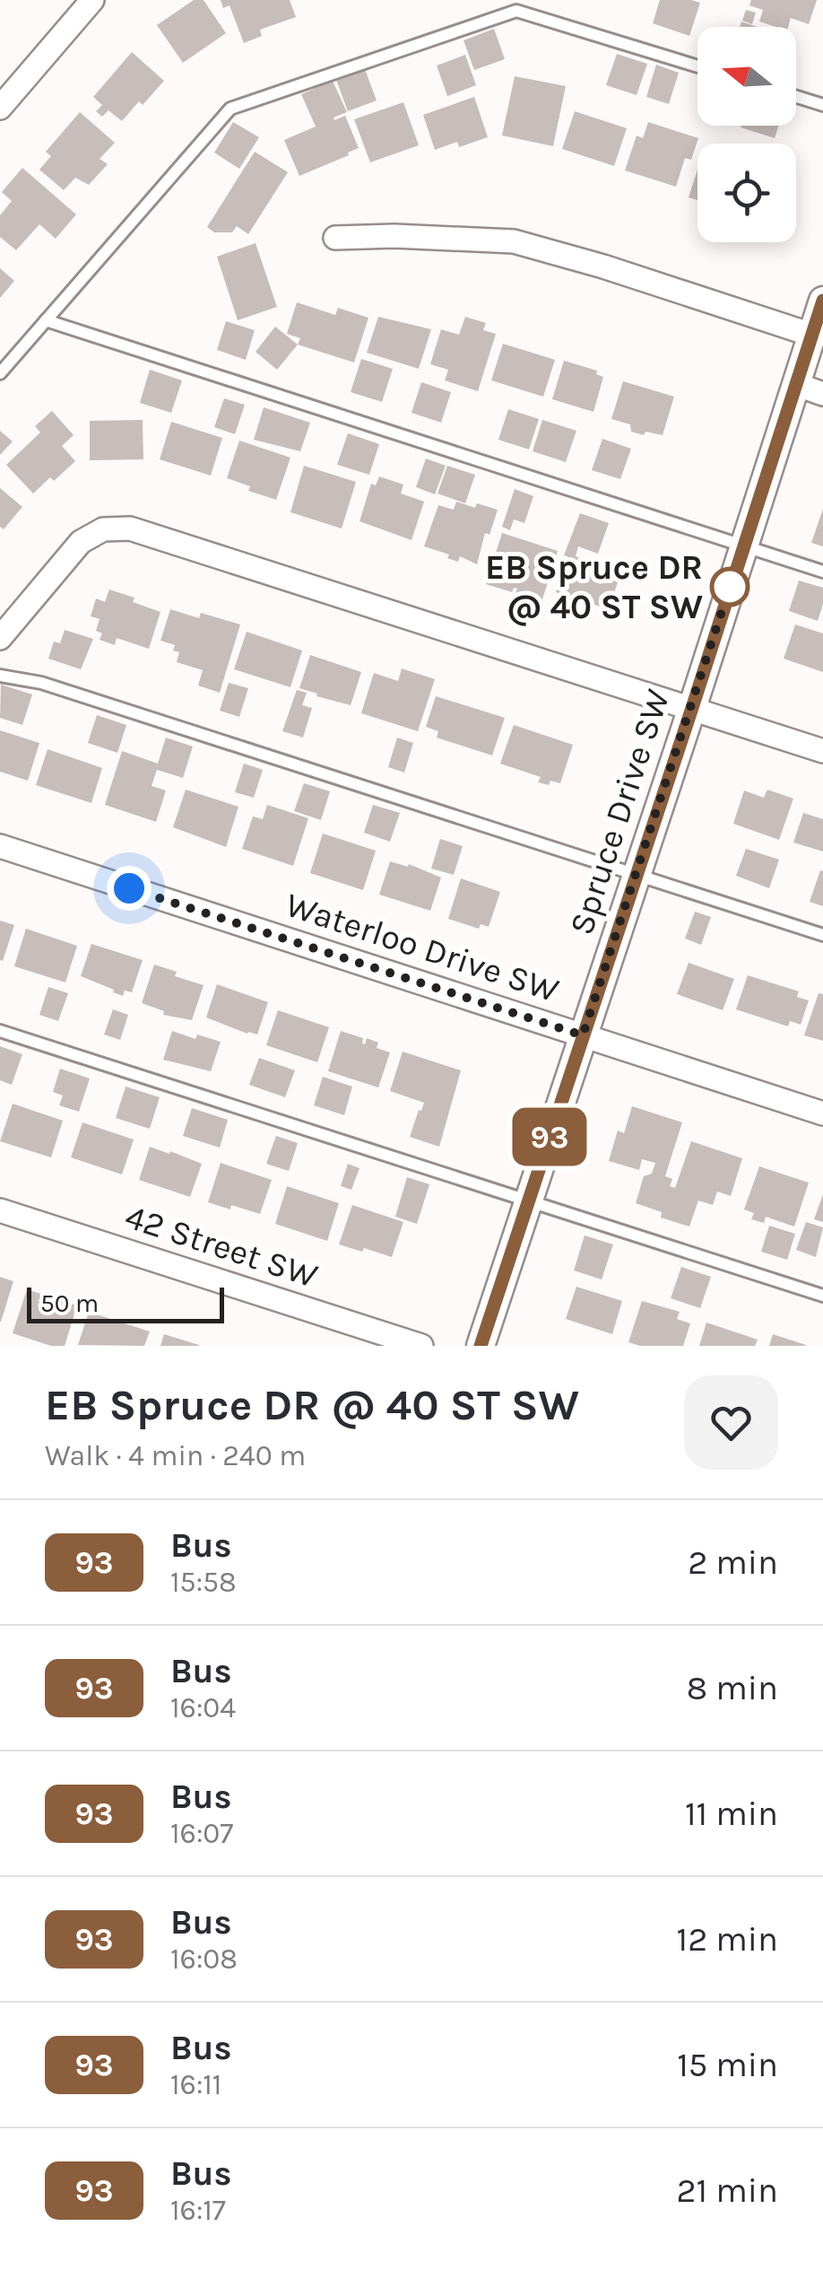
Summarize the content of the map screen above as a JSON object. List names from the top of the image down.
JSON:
{
  "streets": {
    "street": ["Spruce Drive SW", "Waterloo Drive SW", "42 Street SW"]
  },
  "crossings": [
    ["Spruce Drive SW", "Waterloo Drive SW"]
  ],
  "places": ["EB Spruce DR @ 40 ST SW"],
  "lines": ["bus line 93"],
  "scale_bar": "50 m",
  "north": "left",
  "page": {
    "on_map": "93",
    "scale": "50 m",
    "heading": ["EB Spruce DR @ 40 ST SW", "Walk · 4 min · 240 m"],
    "list": [
      {
        "mark": "93",
        "name": "Bus",
        "note": "15:58",
        "value": "2 min"
      },
      {
        "mark": "93",
        "name": "Bus",
        "note": "16:04",
        "value": "8 min"
      },
      {
        "mark": "93",
        "name": "Bus",
        "note": "16:07",
        "value": "11 min"
      },
      {
        "mark": "93",
        "name": "Bus",
        "note": "16:08",
        "value": "12 min"
      },
      {
        "mark": "93",
        "name": "Bus",
        "note": "16:11",
        "value": "15 min"
      },
      {
        "mark": "93",
        "name": "Bus",
        "note": "16:17",
        "value": "21 min"
      }
    ]
  }
}
